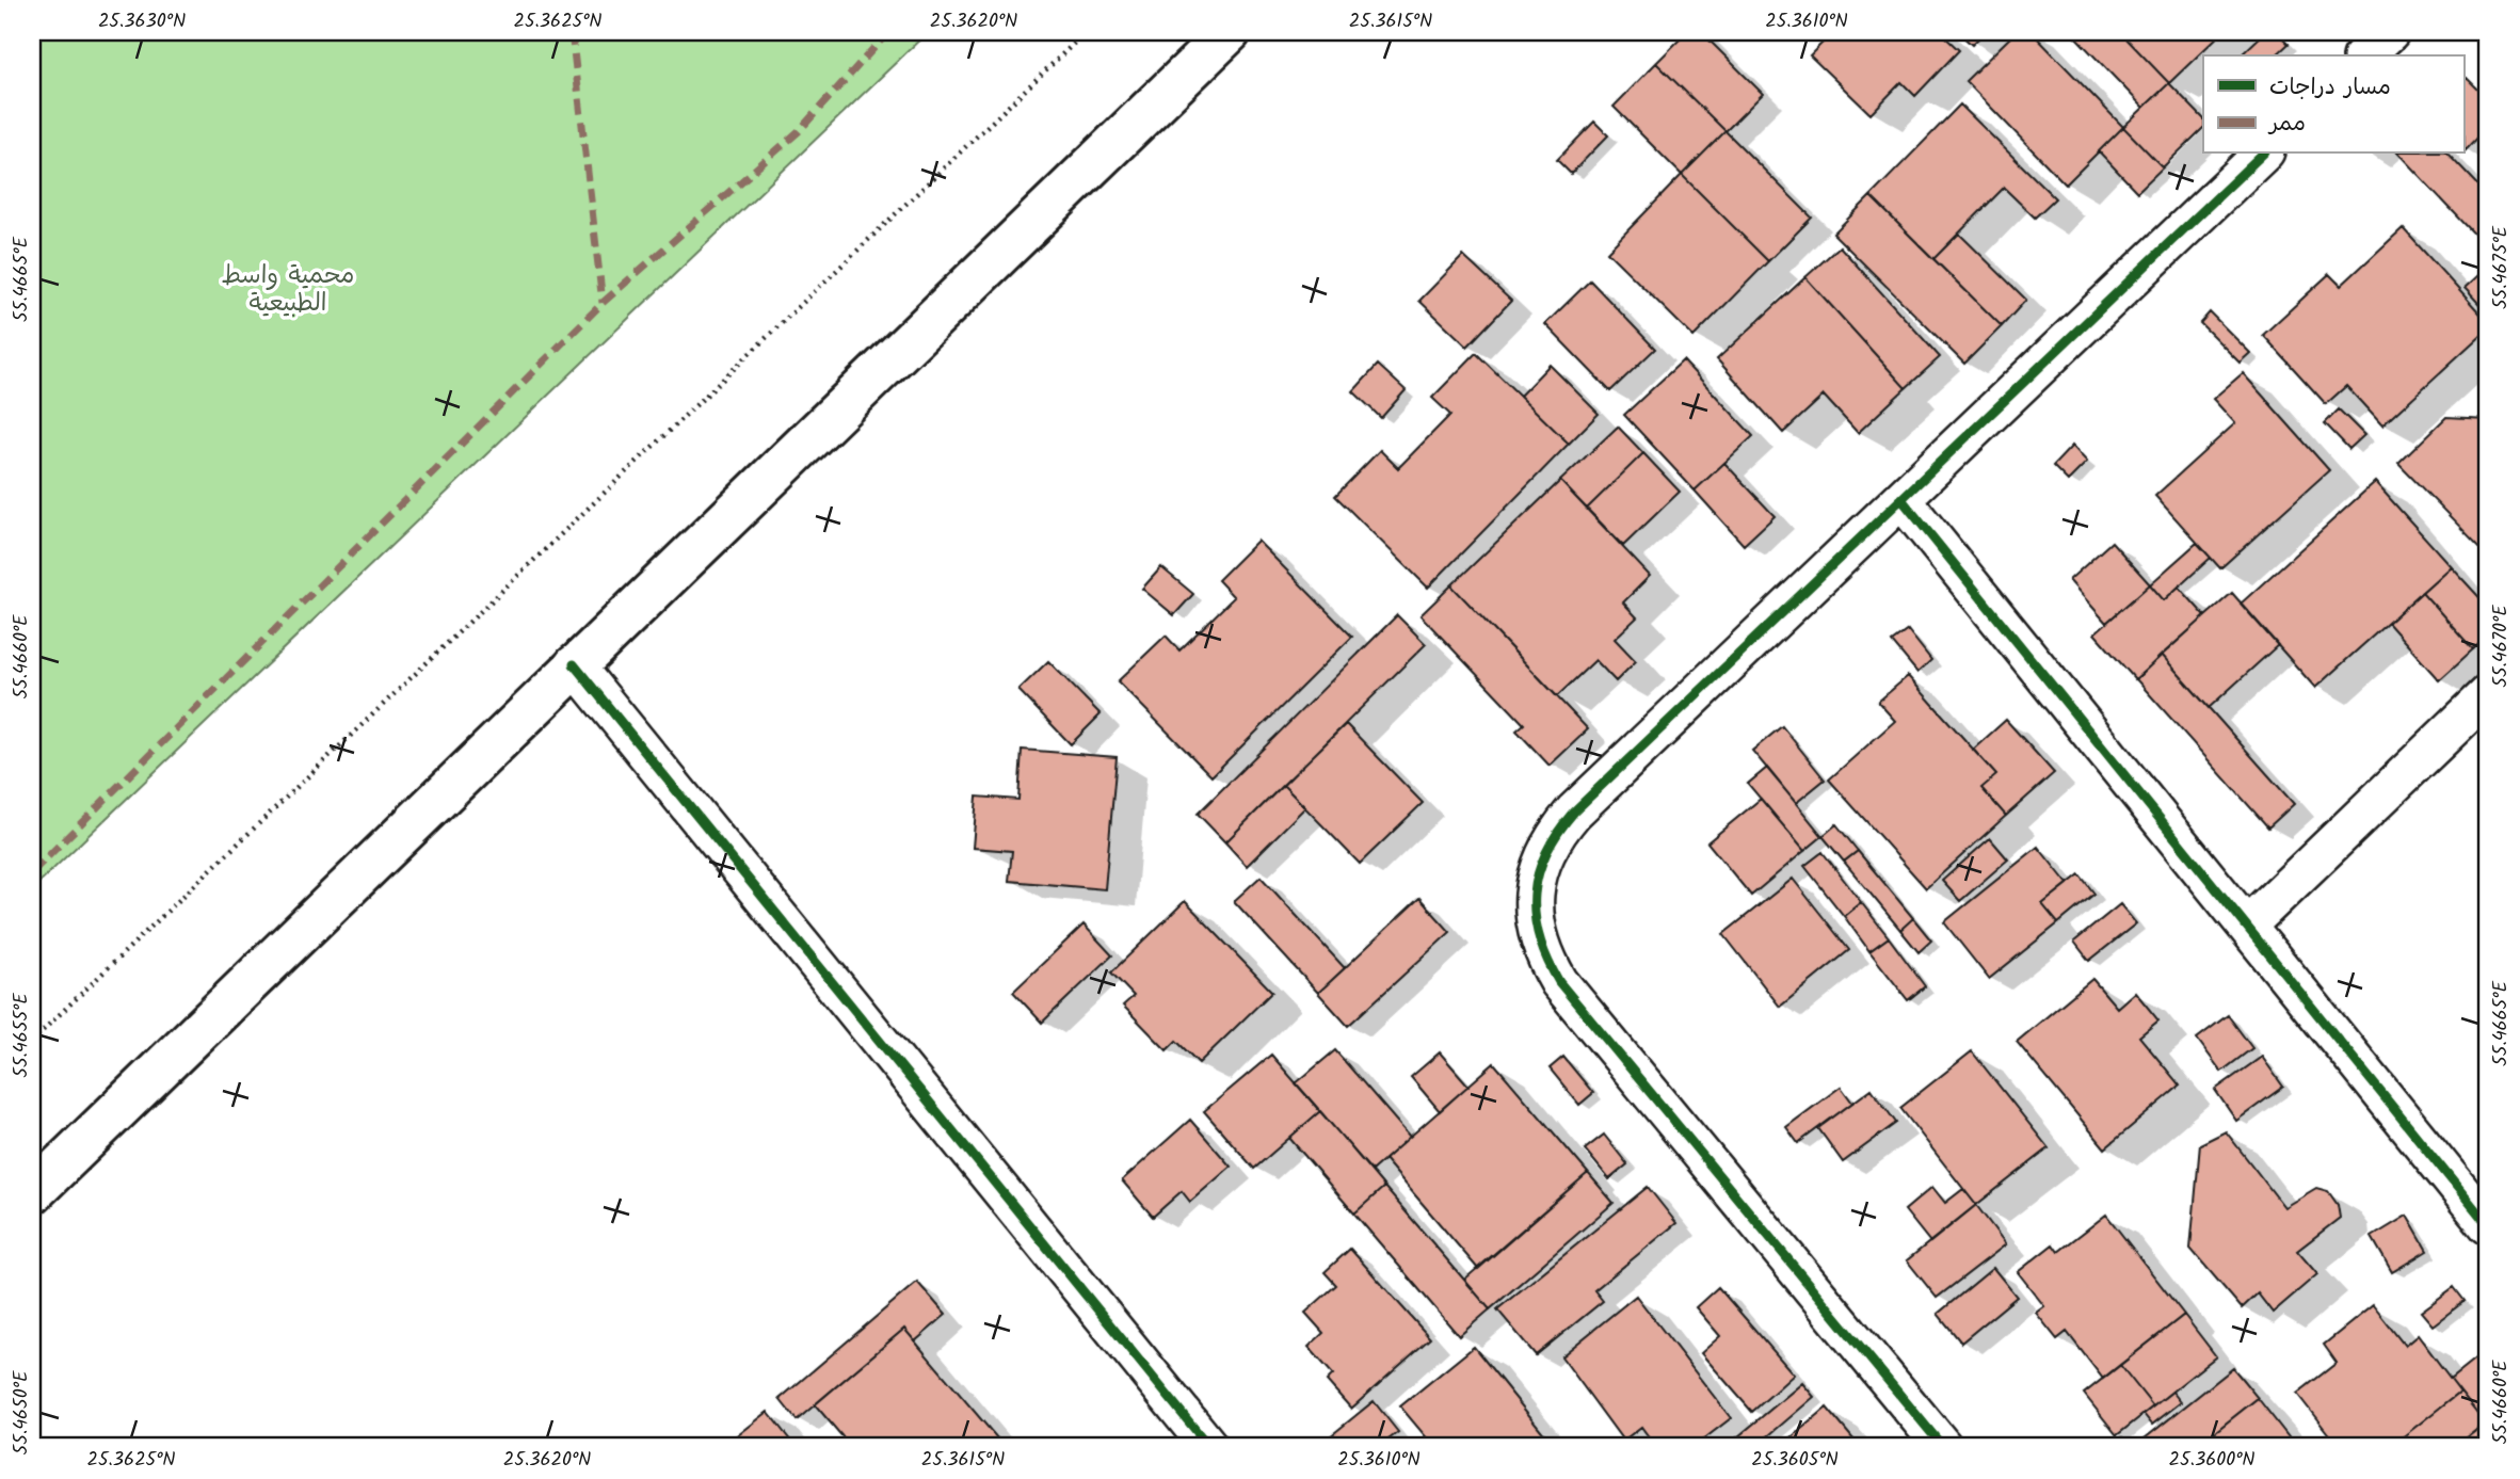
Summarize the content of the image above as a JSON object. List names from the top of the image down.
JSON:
{
  "parks": ["محمية واسط الطبيعية"],
  "legend": ["مسار دراجات", "ممر"],
  "coordinates": [
    "25.3630°N",
    "25.3625°N",
    "25.3620°N",
    "25.3615°N",
    "25.3610°N",
    "55.4675°E",
    "55.4665°E",
    "55.4670°E",
    "55.4660°E",
    "55.4655°E",
    "55.4650°E",
    "25.3605°N",
    "25.3600°N"
  ]
}
